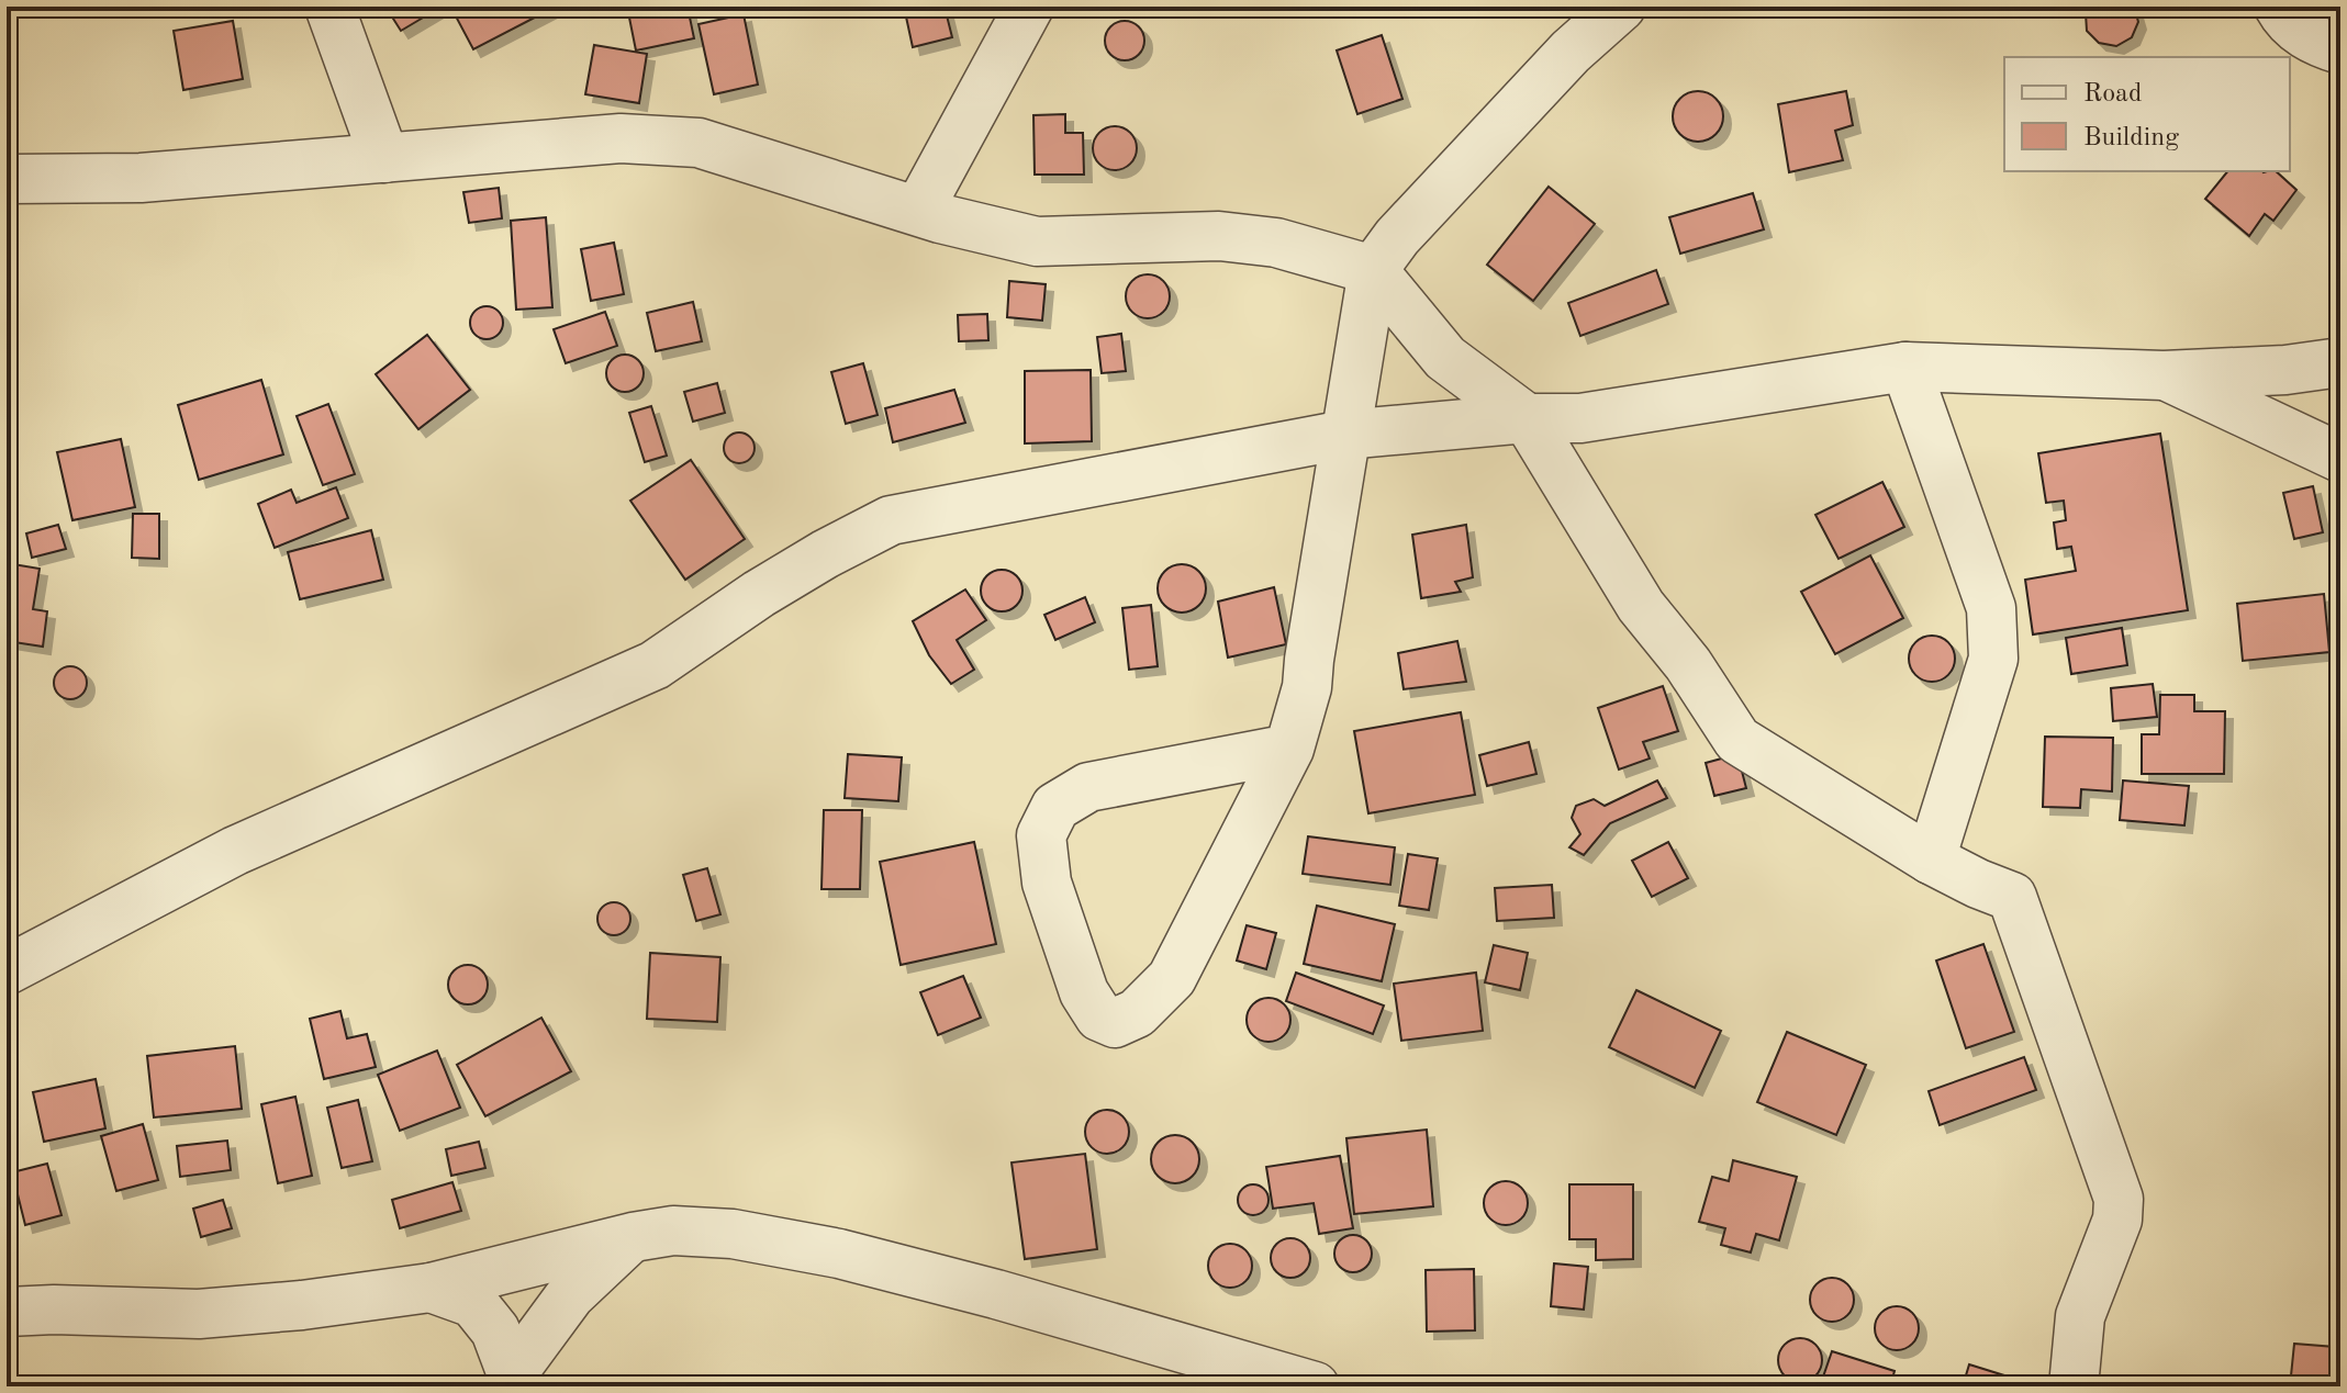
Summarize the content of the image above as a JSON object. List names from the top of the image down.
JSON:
{
  "legend": ["Road", "Building"]
}
